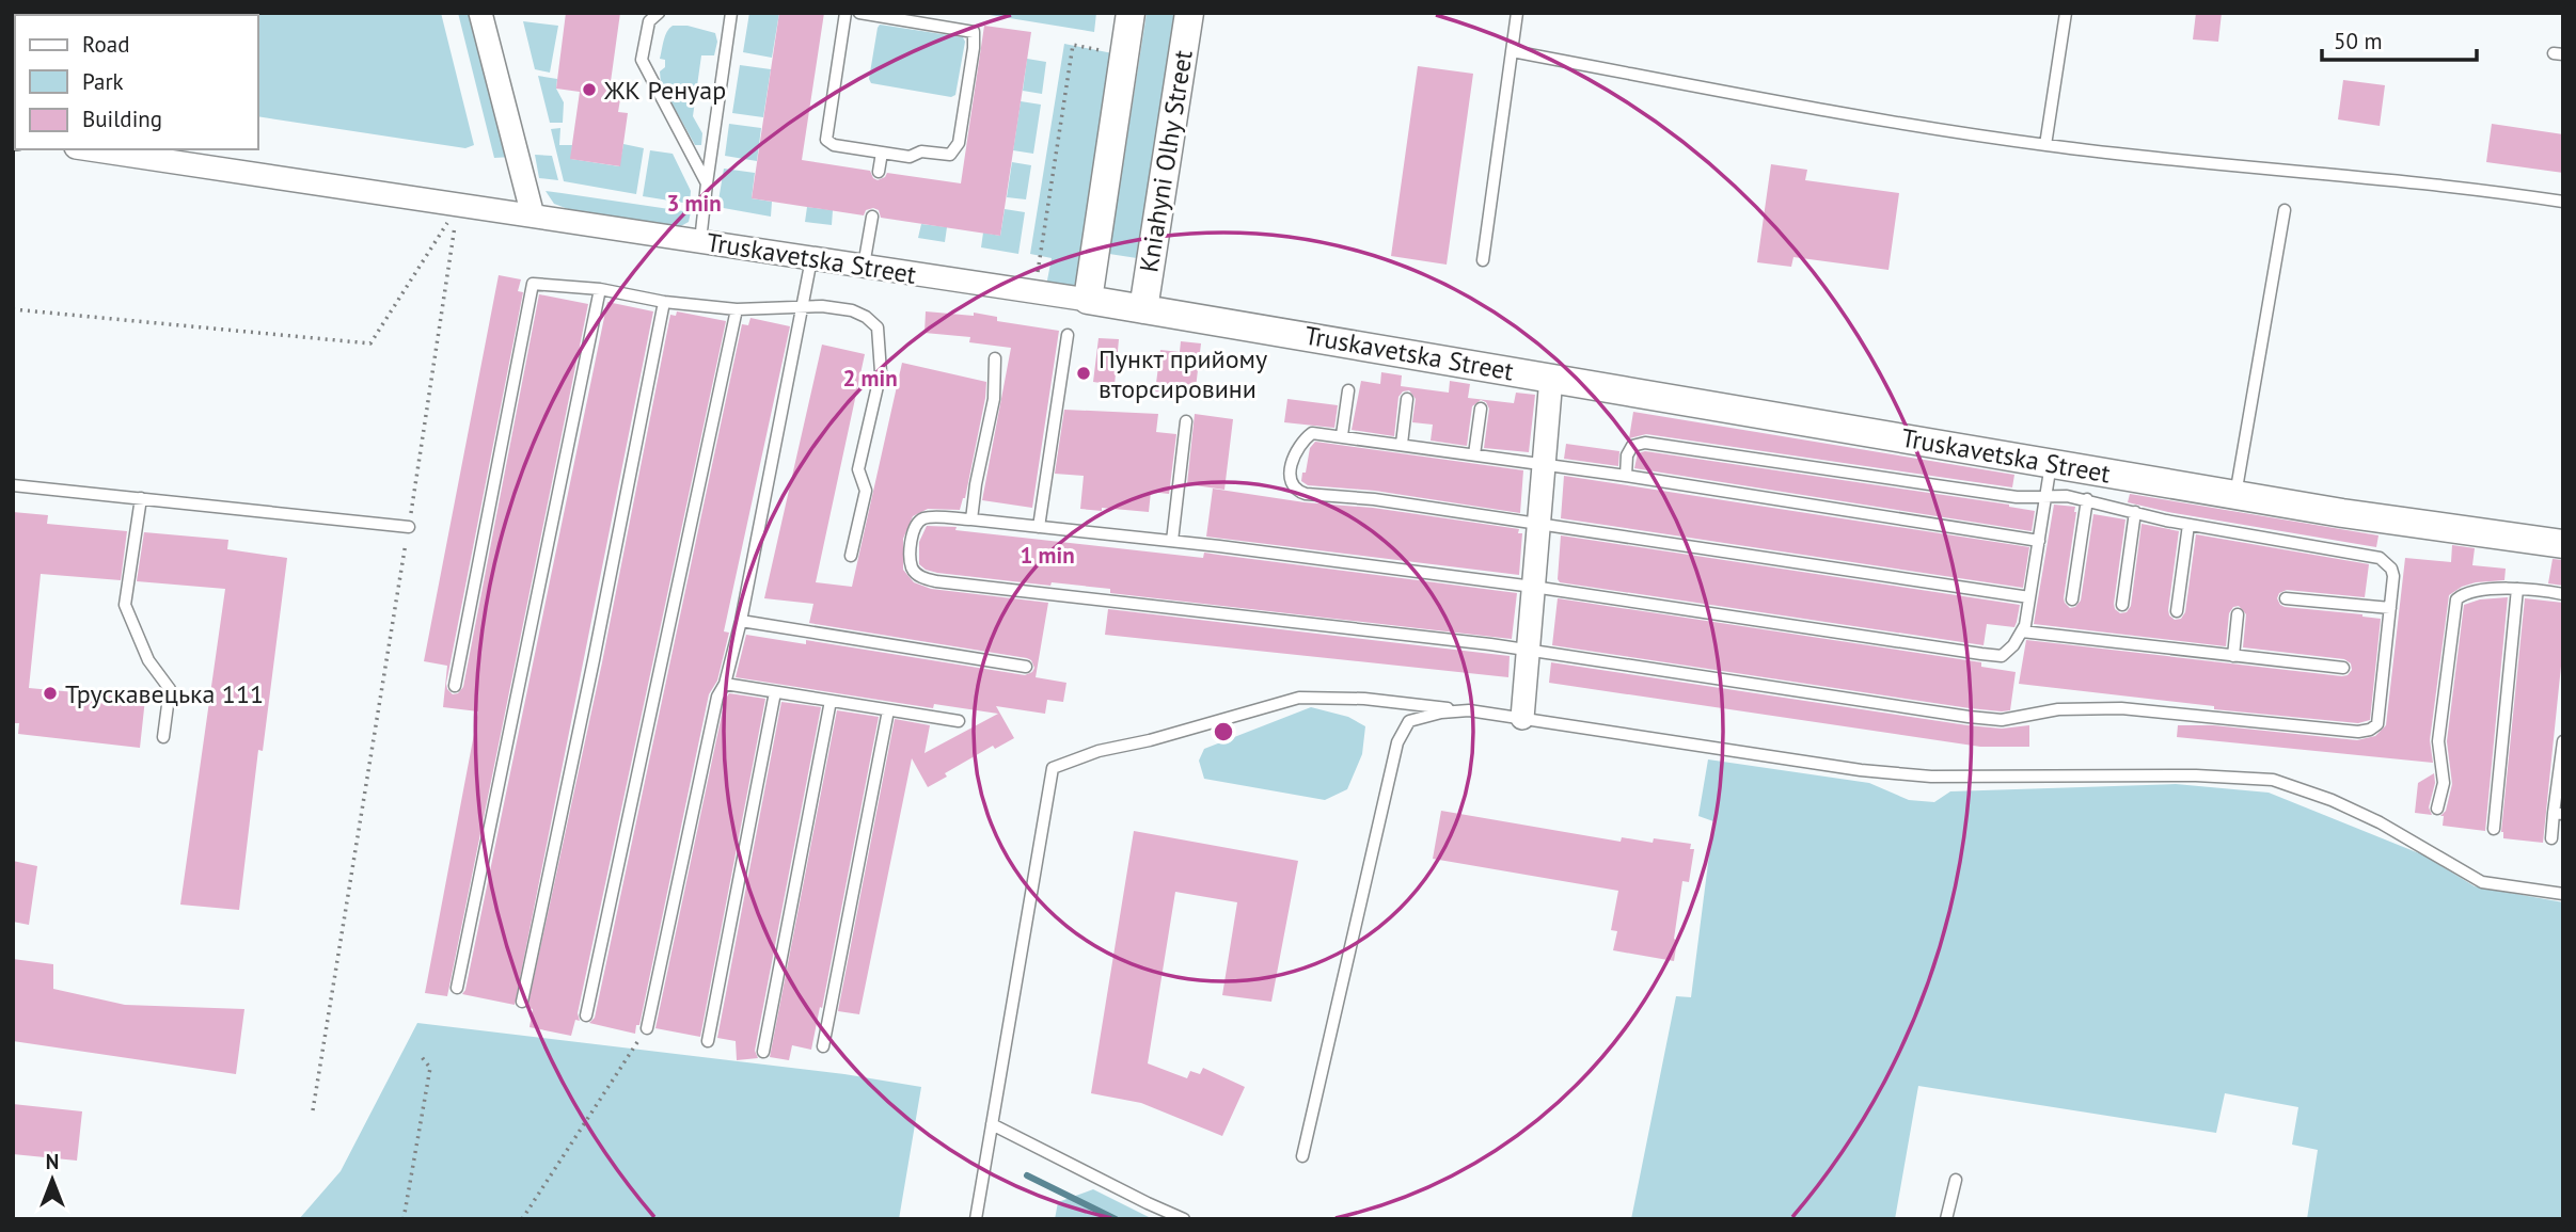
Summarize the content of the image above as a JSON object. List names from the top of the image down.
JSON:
{
  "streets": {
    "street": ["Kniahyni Olhy Street", "Truskavetska Street"]
  },
  "crossings": [
    ["Kniahyni Olhy Street", "Truskavetska Street"]
  ],
  "places": ["ЖК Ренуар", "Пункт прийому вторсировини", "Трускавецька 111"],
  "legend": ["Road", "Park", "Building"],
  "scale_bar": "50 m",
  "north": "top",
  "rings": ["3 min", "2 min", "1 min"]
}
